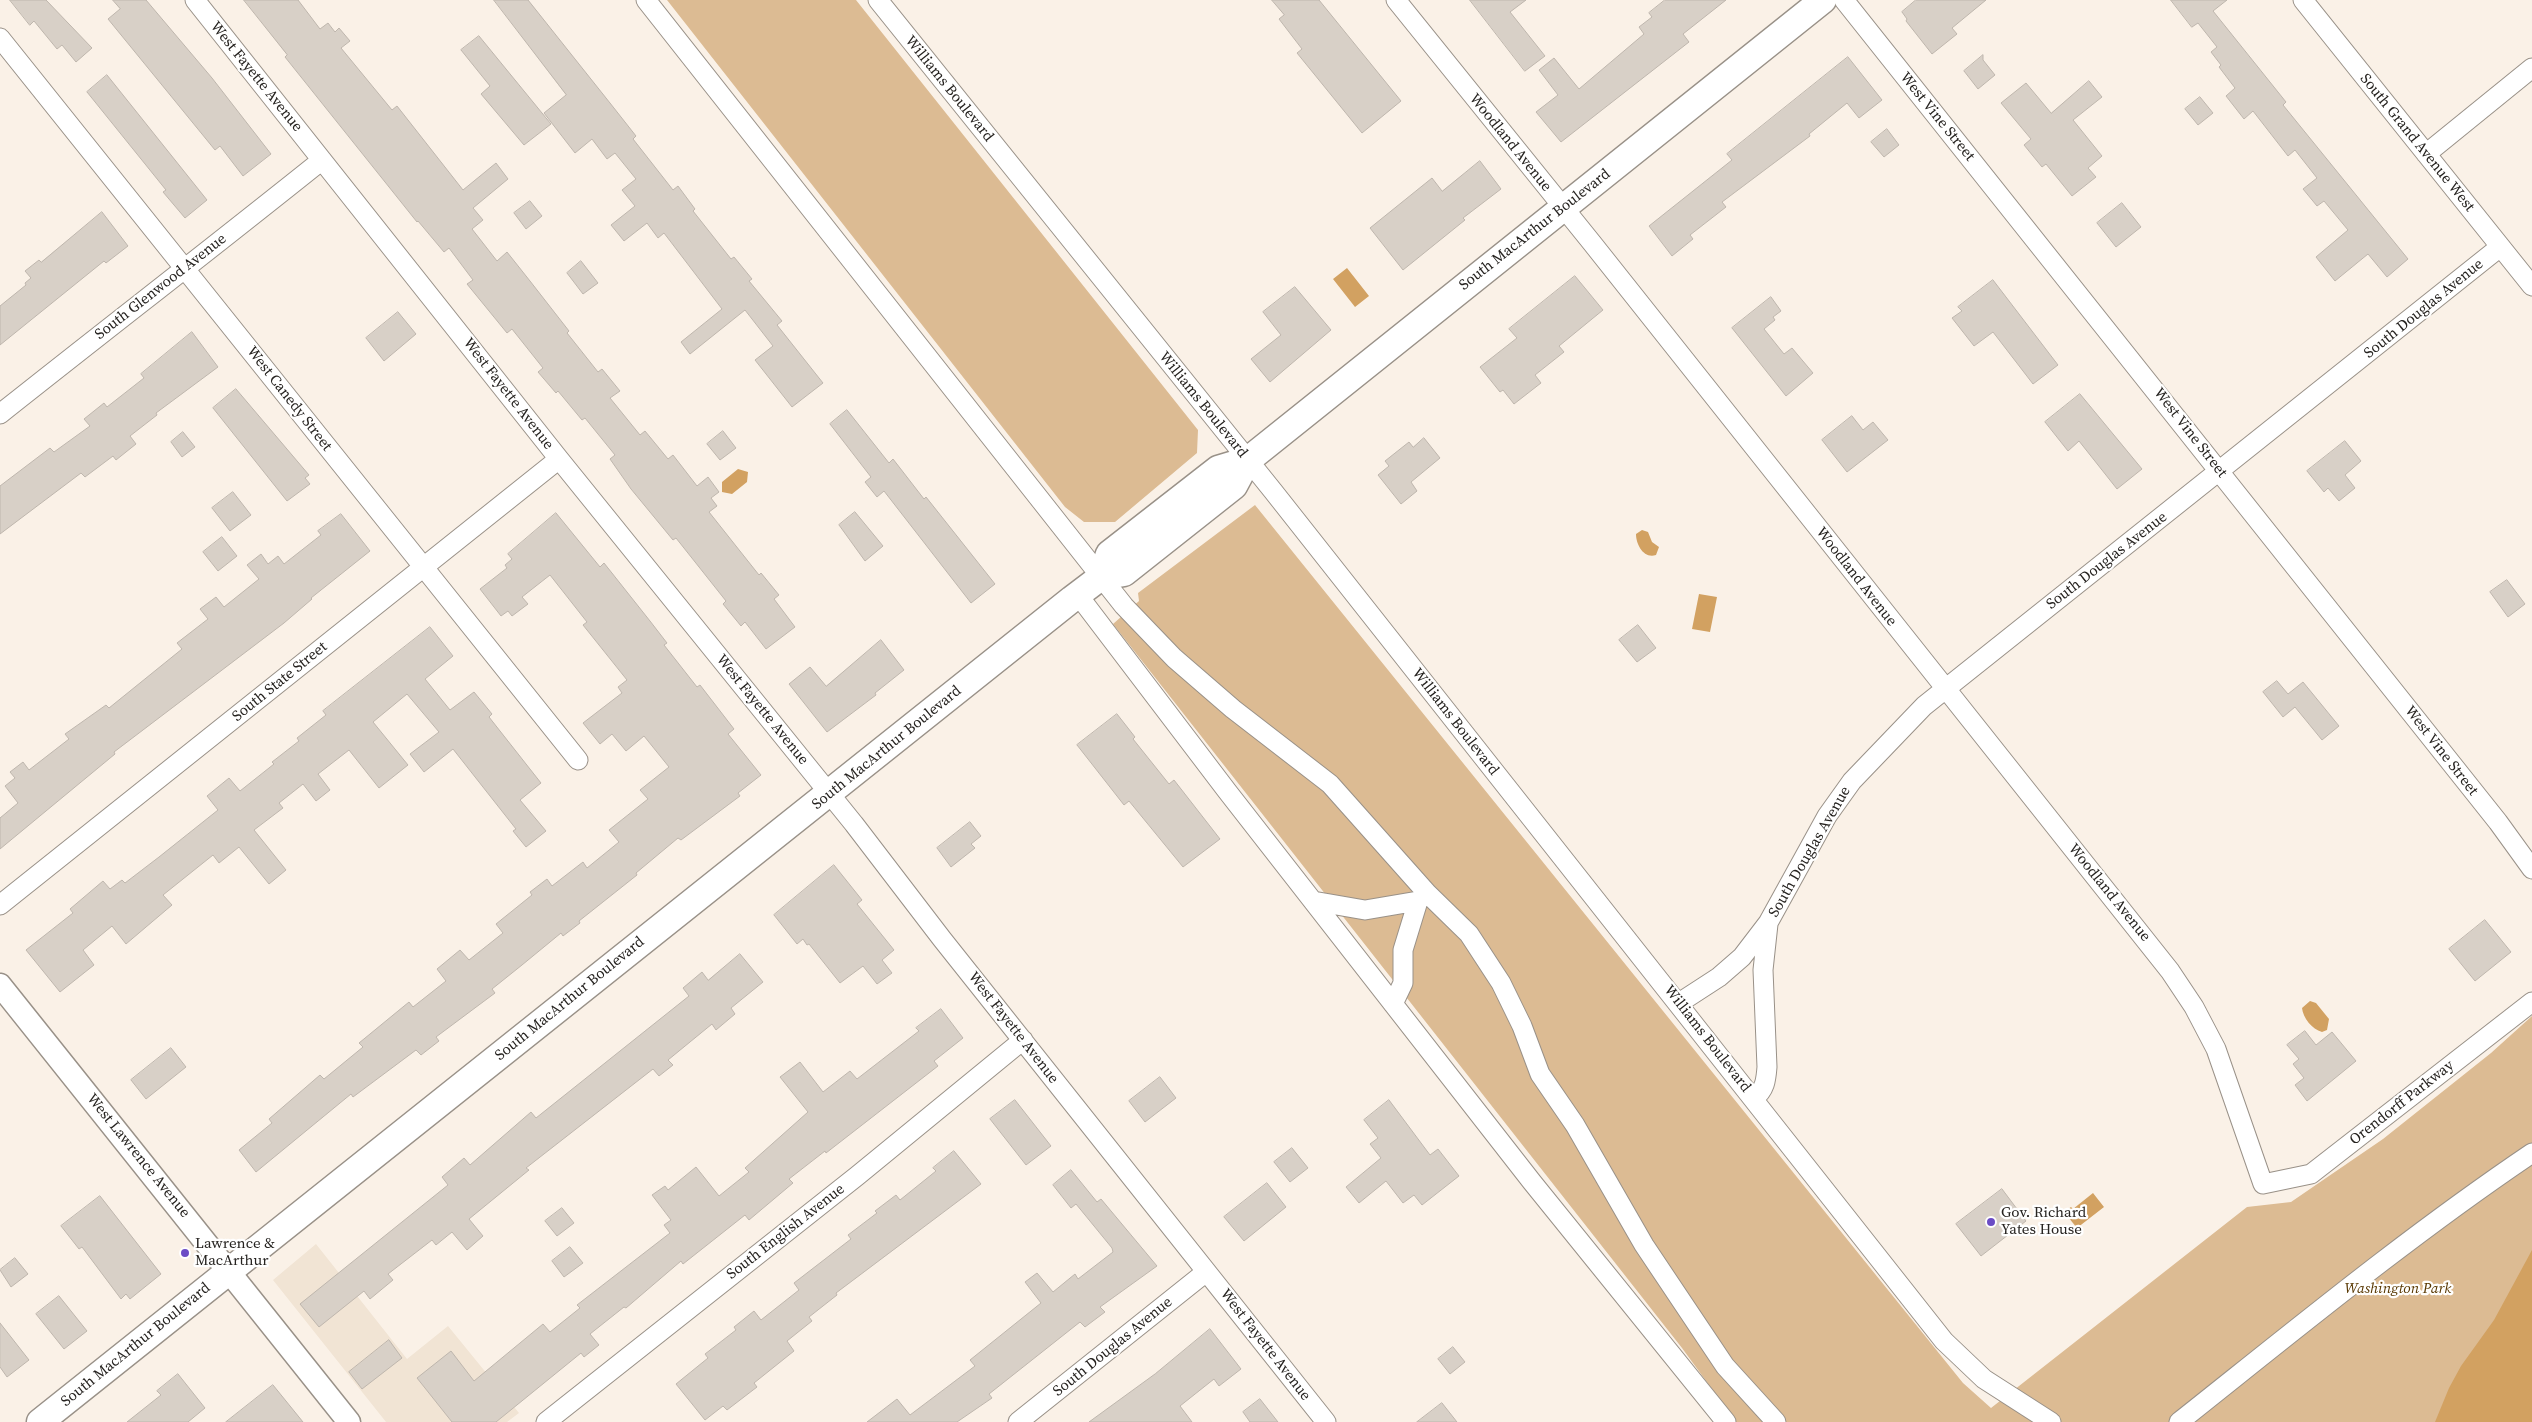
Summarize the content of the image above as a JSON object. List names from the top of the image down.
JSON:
{
  "streets": {
    "main road": ["South MacArthur Boulevard"],
    "street": [
      "West Fayette Avenue",
      "Williams Boulevard",
      "West Vine Street",
      "Woodland Avenue",
      "South Grand Avenue West",
      "South Glenwood Avenue",
      "South Douglas Avenue",
      "West Canedy Street",
      "South State Street",
      "Orendorff Parkway",
      "West Lawrence Avenue",
      "South English Avenue"
    ]
  },
  "crossings": [
    ["West Fayette Avenue", "South MacArthur Boulevard"],
    ["West Fayette Avenue", "South Glenwood Avenue"],
    ["West Fayette Avenue", "South Douglas Avenue"],
    ["West Fayette Avenue", "South State Street"],
    ["West Fayette Avenue", "South English Avenue"],
    ["Williams Boulevard", "South MacArthur Boulevard"],
    ["Williams Boulevard", "South Douglas Avenue"],
    ["West Vine Street", "South Douglas Avenue"],
    ["Woodland Avenue", "South MacArthur Boulevard"],
    ["Woodland Avenue", "South Douglas Avenue"],
    ["Woodland Avenue", "Orendorff Parkway"],
    ["South Grand Avenue West", "South Douglas Avenue"],
    ["South MacArthur Boulevard", "West Lawrence Avenue"],
    ["South Glenwood Avenue", "West Canedy Street"],
    ["West Canedy Street", "South State Street"]
  ],
  "parks": ["Washington Park"],
  "places": ["Gov. Richard Yates House", "Lawrence & MacArthur"]
}
